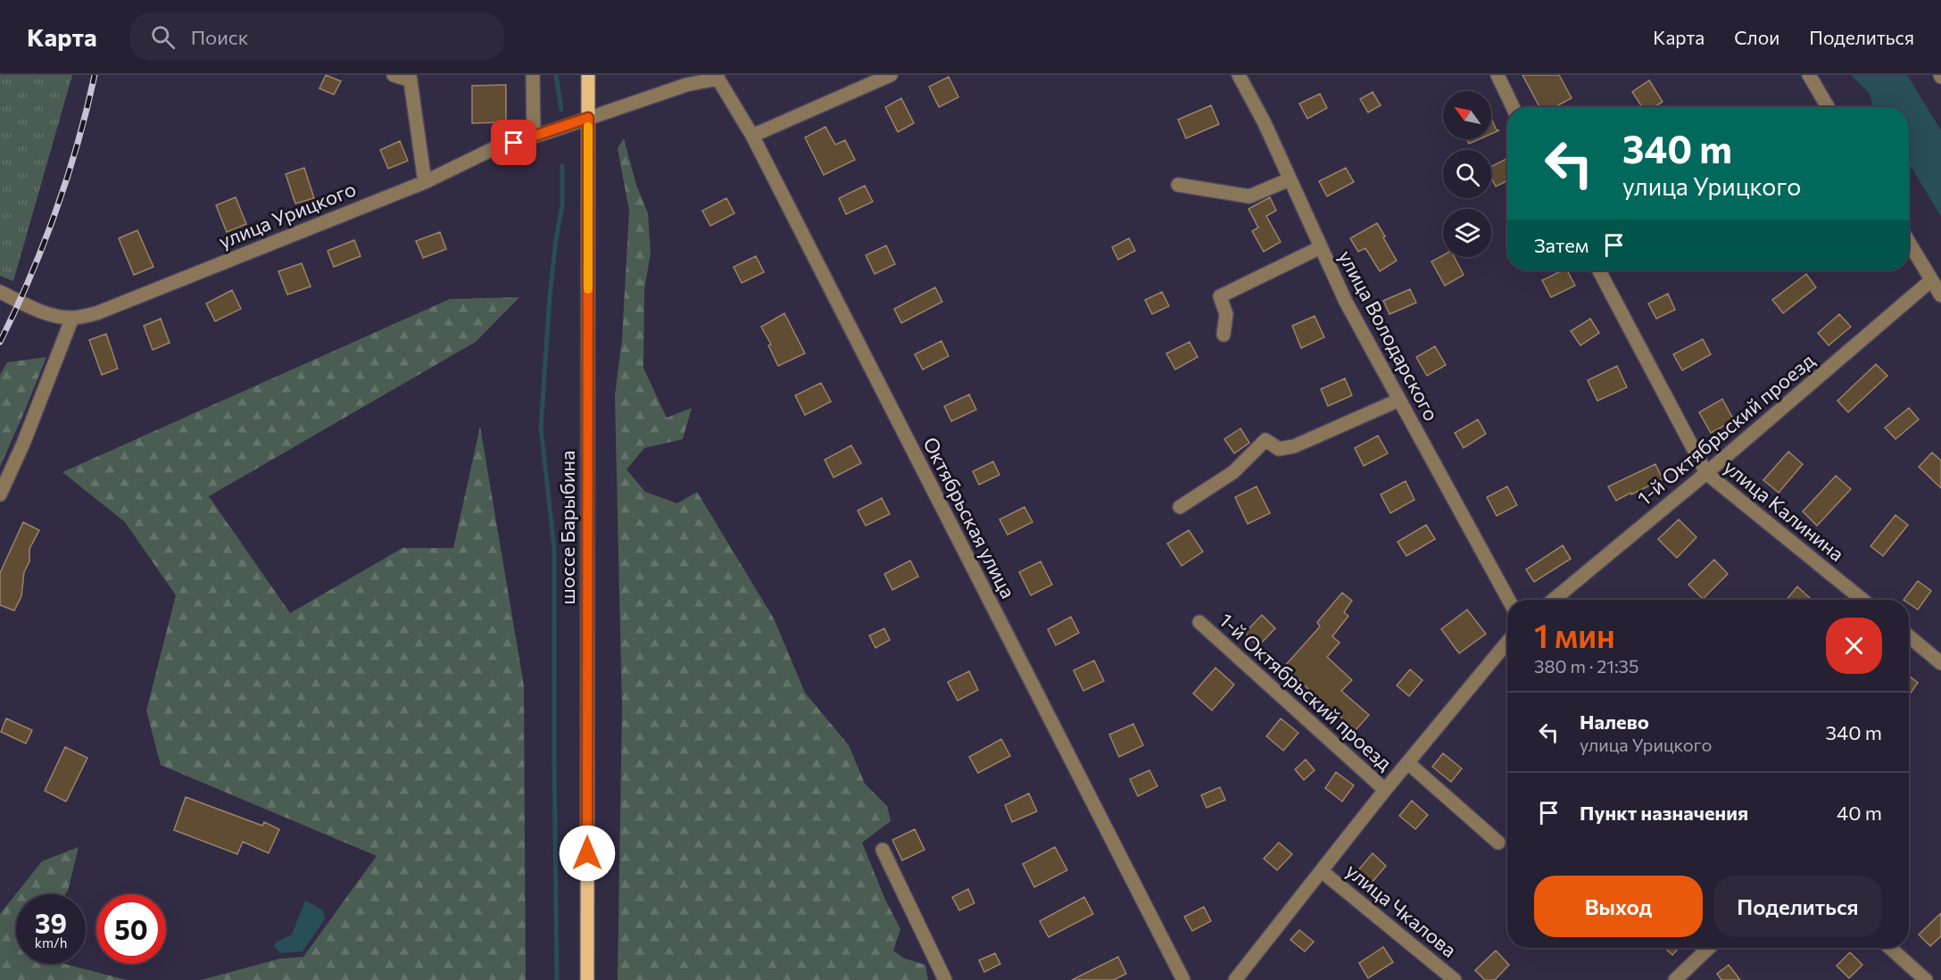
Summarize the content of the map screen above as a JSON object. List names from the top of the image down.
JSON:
{
  "streets": {
    "main road": ["шоссе Барыбина"],
    "street": [
      "улица Урицкого",
      "улица Володарского",
      "1-й Октябрьский проезд",
      "улица Калинина",
      "Октябрьская улица",
      "улица Чкалова"
    ]
  },
  "crossings": [
    ["улица Урицкого", "Октябрьская улица"],
    ["улица Урицкого", "шоссе Барыбина"],
    ["1-й Октябрьский проезд", "улица Калинина"],
    ["1-й Октябрьский проезд", "улица Чкалова"]
  ],
  "north": "top left",
  "page": {
    "header": "Карта",
    "search": "Поиск",
    "nav": ["Карта", "Слои", "Поделиться"],
    "turn": ["340 m", "улица Урицкого"],
    "then": "Затем",
    "heading": ["1 мин", "380 m · 21:35"],
    "list": [
      {
        "name": "Налево",
        "note": "улица Урицкого",
        "value": "340 m"
      },
      {
        "name": "Пункт назначения",
        "value": "40 m"
      }
    ],
    "buttons": ["Выход", "Поделиться"],
    "speed": "39 km/h",
    "limit": "50"
  }
}
